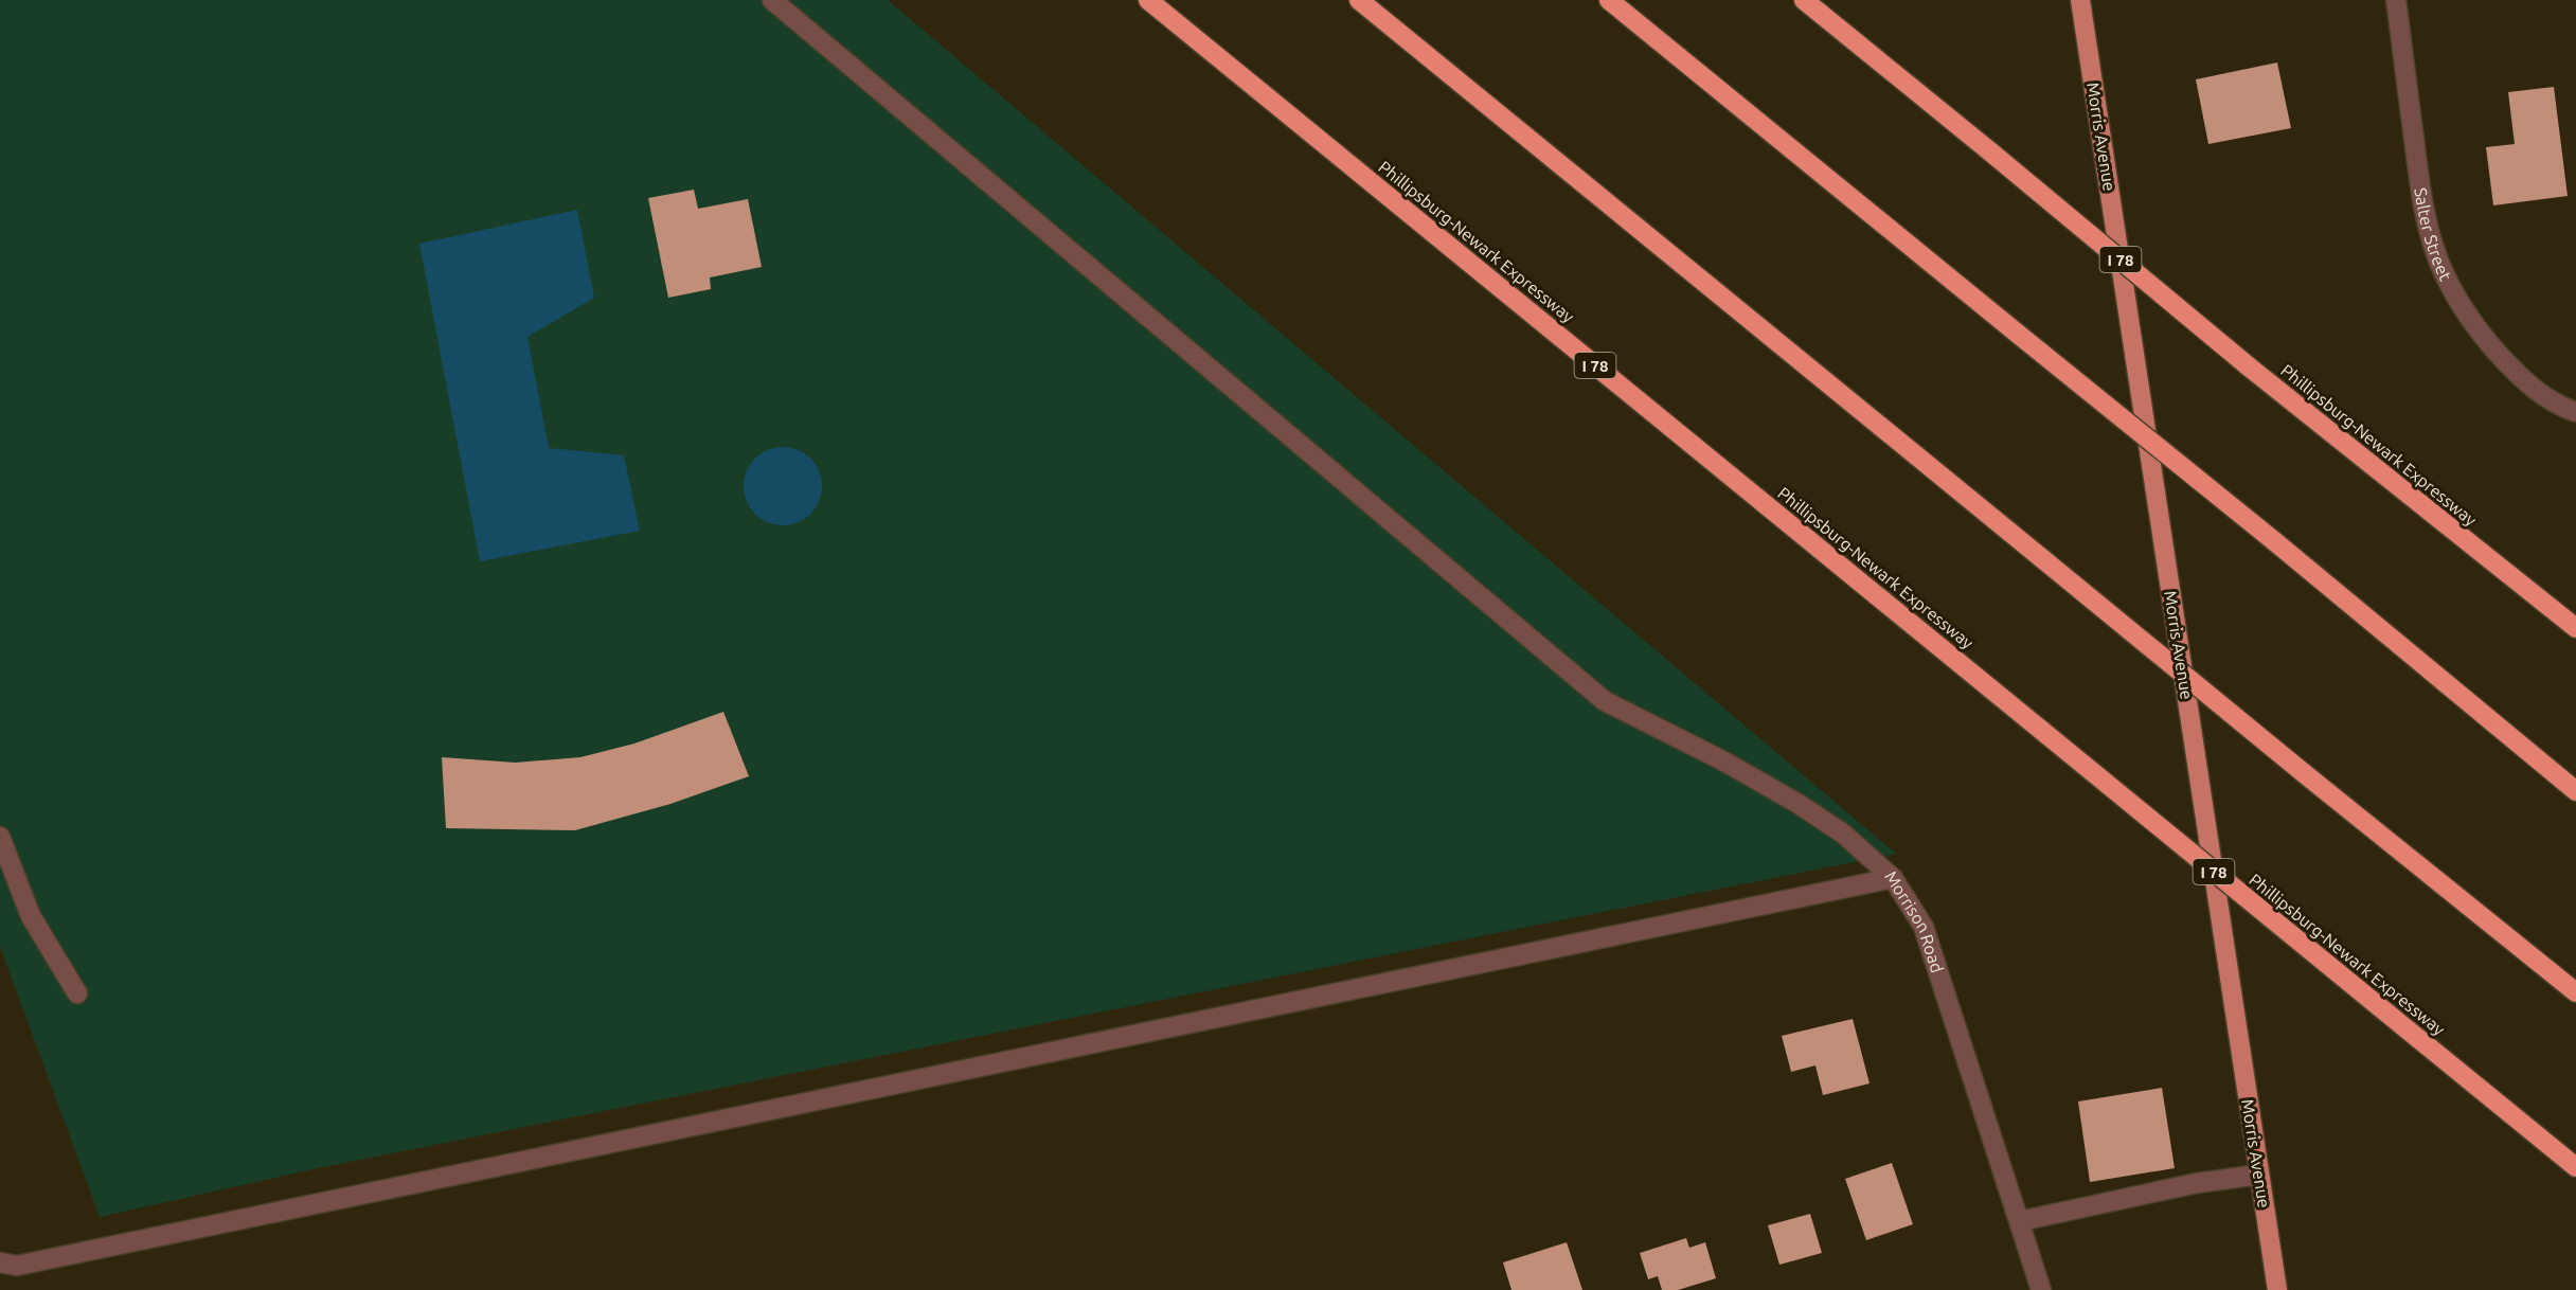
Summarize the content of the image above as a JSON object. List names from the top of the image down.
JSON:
{
  "streets": {
    "highway": ["Phillipsburg-Newark Expressway", "I 78"],
    "main road": ["Morris Avenue"],
    "street": ["Salter Street", "Morrison Road"]
  }
}
